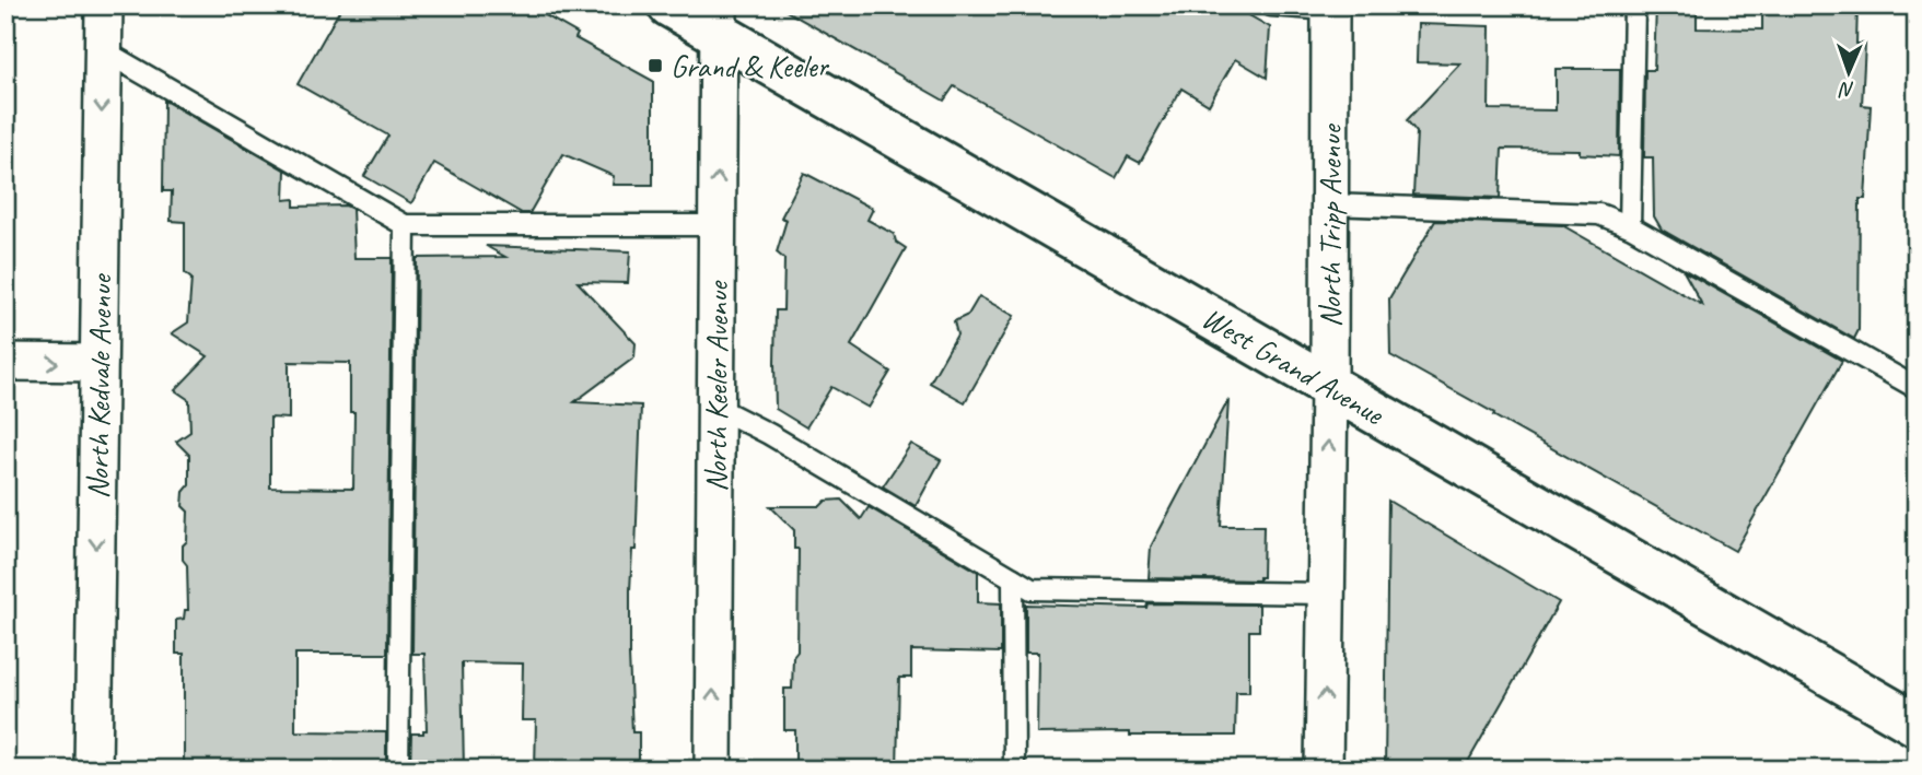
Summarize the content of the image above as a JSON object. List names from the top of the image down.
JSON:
{
  "streets": {
    "main road": ["West Grand Avenue"],
    "street": ["North Tripp Avenue", "North Keeler Avenue", "North Kedvale Avenue"]
  },
  "crossings": [
    ["North Tripp Avenue", "West Grand Avenue"],
    ["West Grand Avenue", "North Keeler Avenue"]
  ],
  "one_way": ["North Tripp Avenue", "North Keeler Avenue", "North Kedvale Avenue"],
  "places": {
    "transit": ["Grand & Keeler"]
  },
  "north": "bottom"
}
